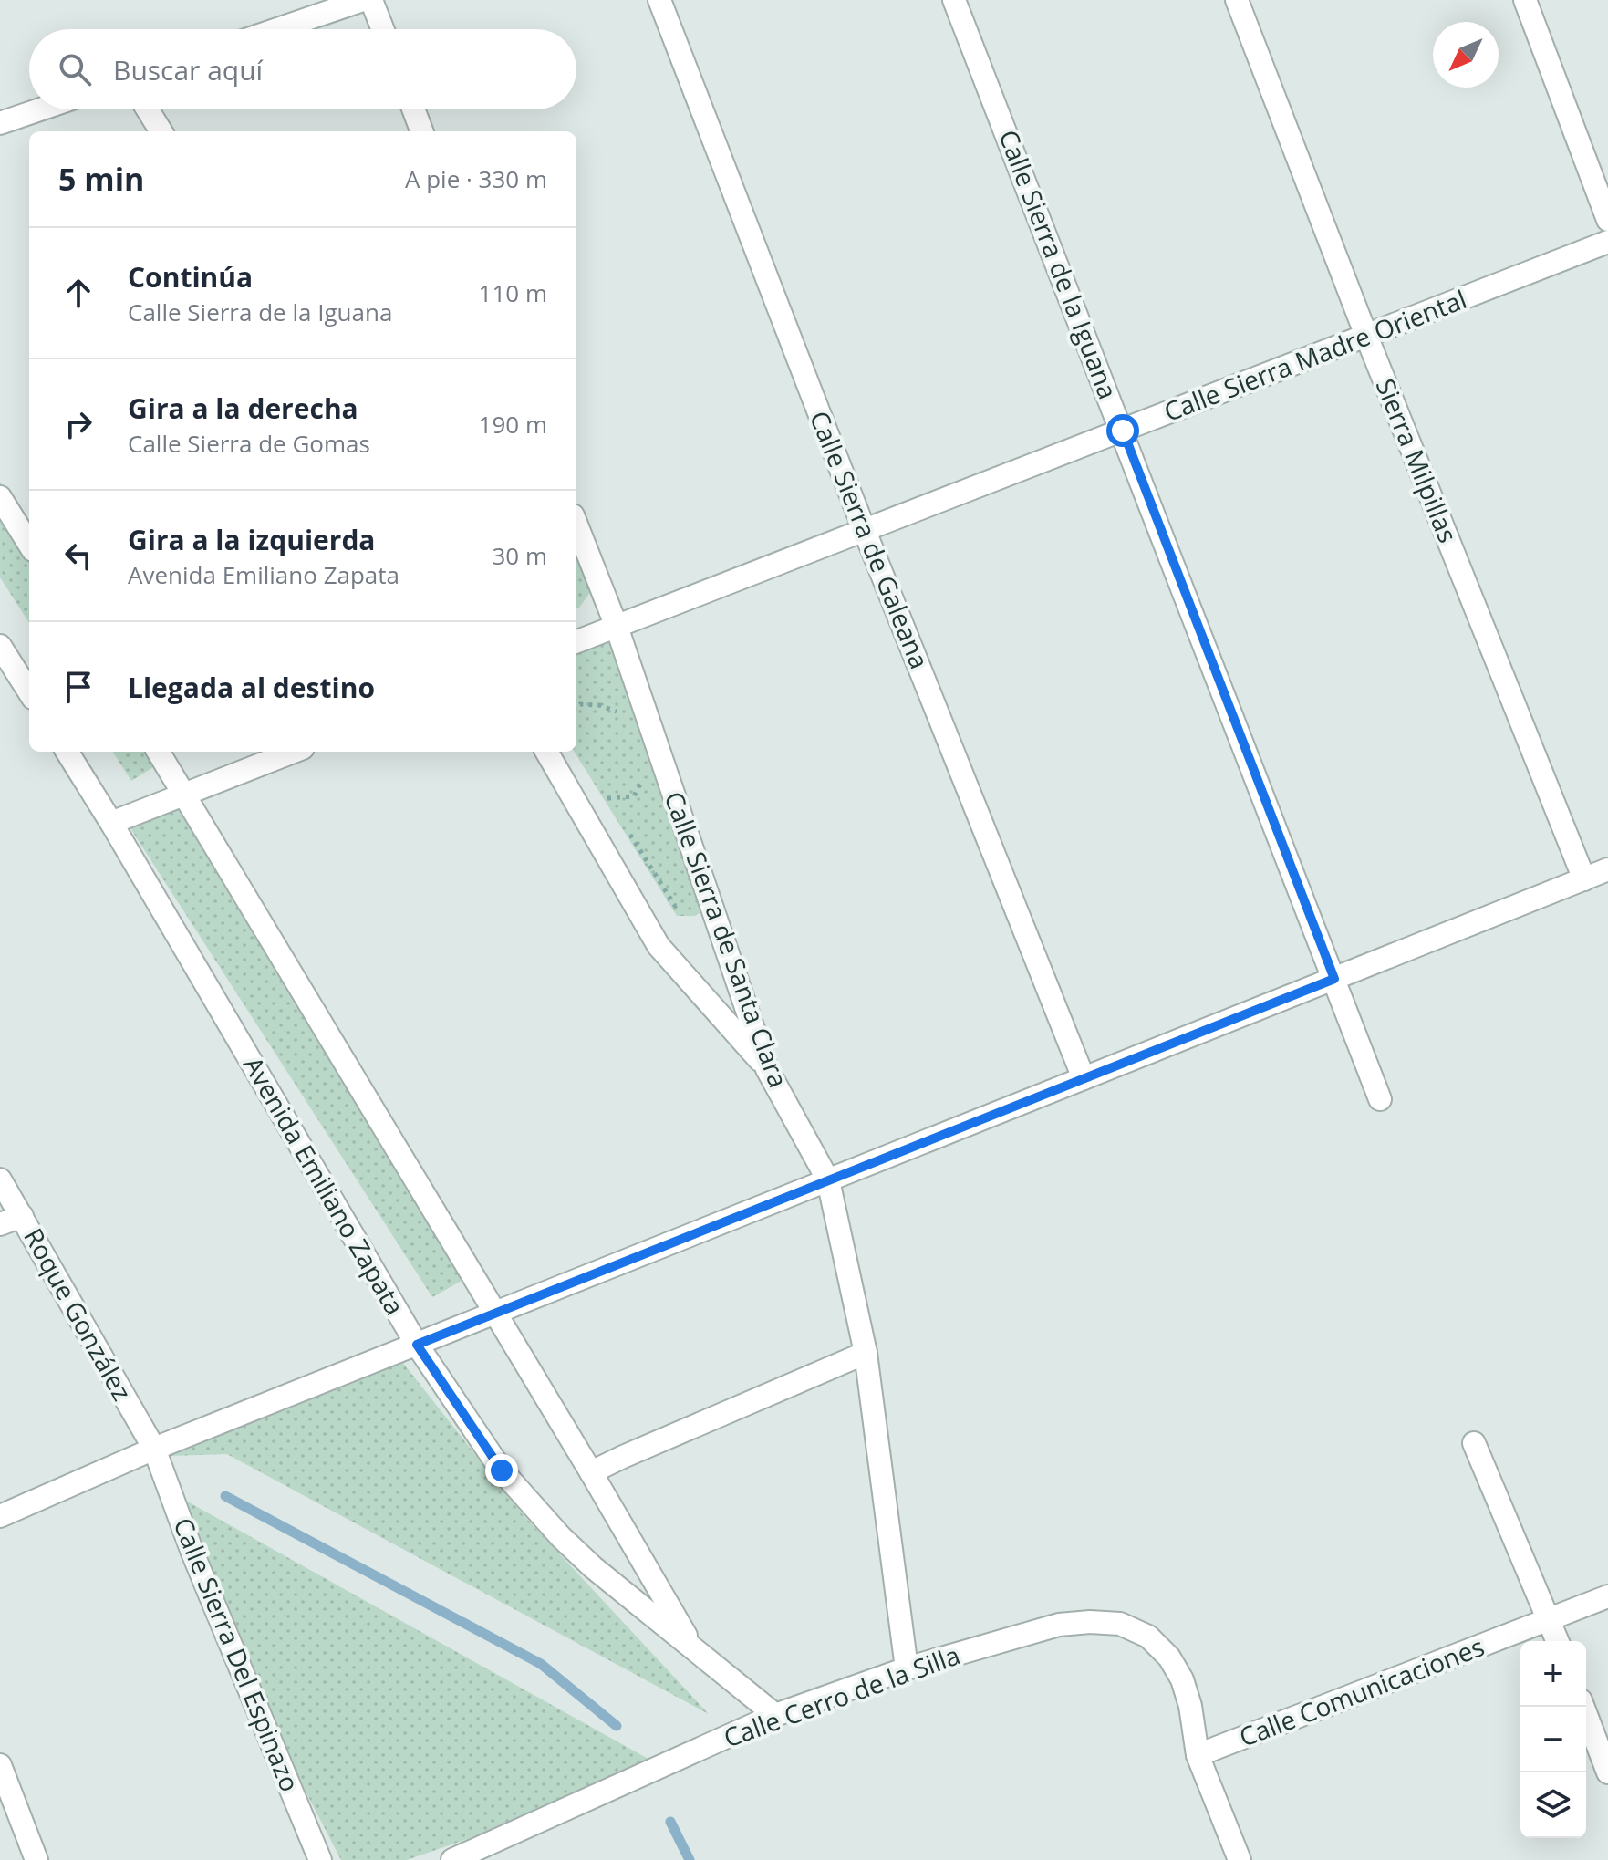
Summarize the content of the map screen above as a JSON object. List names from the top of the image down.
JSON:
{
  "streets": {
    "street": [
      "Calle Sierra de la Iguana",
      "Calle Sierra Madre Oriental",
      "Sierra Milpillas",
      "Calle Sierra de Galeana",
      "Calle Sierra de Santa Clara",
      "Avenida Emiliano Zapata",
      "Roque González",
      "Calle Sierra Del Espinazo",
      "Calle Comunicaciones",
      "Calle Cerro de la Silla"
    ]
  },
  "crossings": [
    ["Calle Sierra de la Iguana", "Calle Sierra Madre Oriental"],
    ["Calle Sierra Madre Oriental", "Sierra Milpillas"],
    ["Calle Sierra Madre Oriental", "Calle Sierra de Galeana"],
    ["Calle Sierra Madre Oriental", "Calle Sierra de Santa Clara"],
    ["Calle Sierra de Santa Clara", "Calle Cerro de la Silla"],
    ["Avenida Emiliano Zapata", "Calle Cerro de la Silla"],
    ["Roque González", "Calle Sierra Del Espinazo"],
    ["Calle Comunicaciones", "Calle Cerro de la Silla"]
  ],
  "north": "bottom left",
  "page": {
    "search": "Buscar aquí",
    "heading": ["5 min", "A pie · 330 m"],
    "list": [
      ["Continúa", "Calle Sierra de la Iguana", "110 m"],
      ["Gira a la derecha", "Calle Sierra de Gomas", "190 m"],
      ["Gira a la izquierda", "Avenida Emiliano Zapata", "30 m"],
      "Llegada al destino"
    ],
    "map_buttons": ["+", "−"]
  }
}
